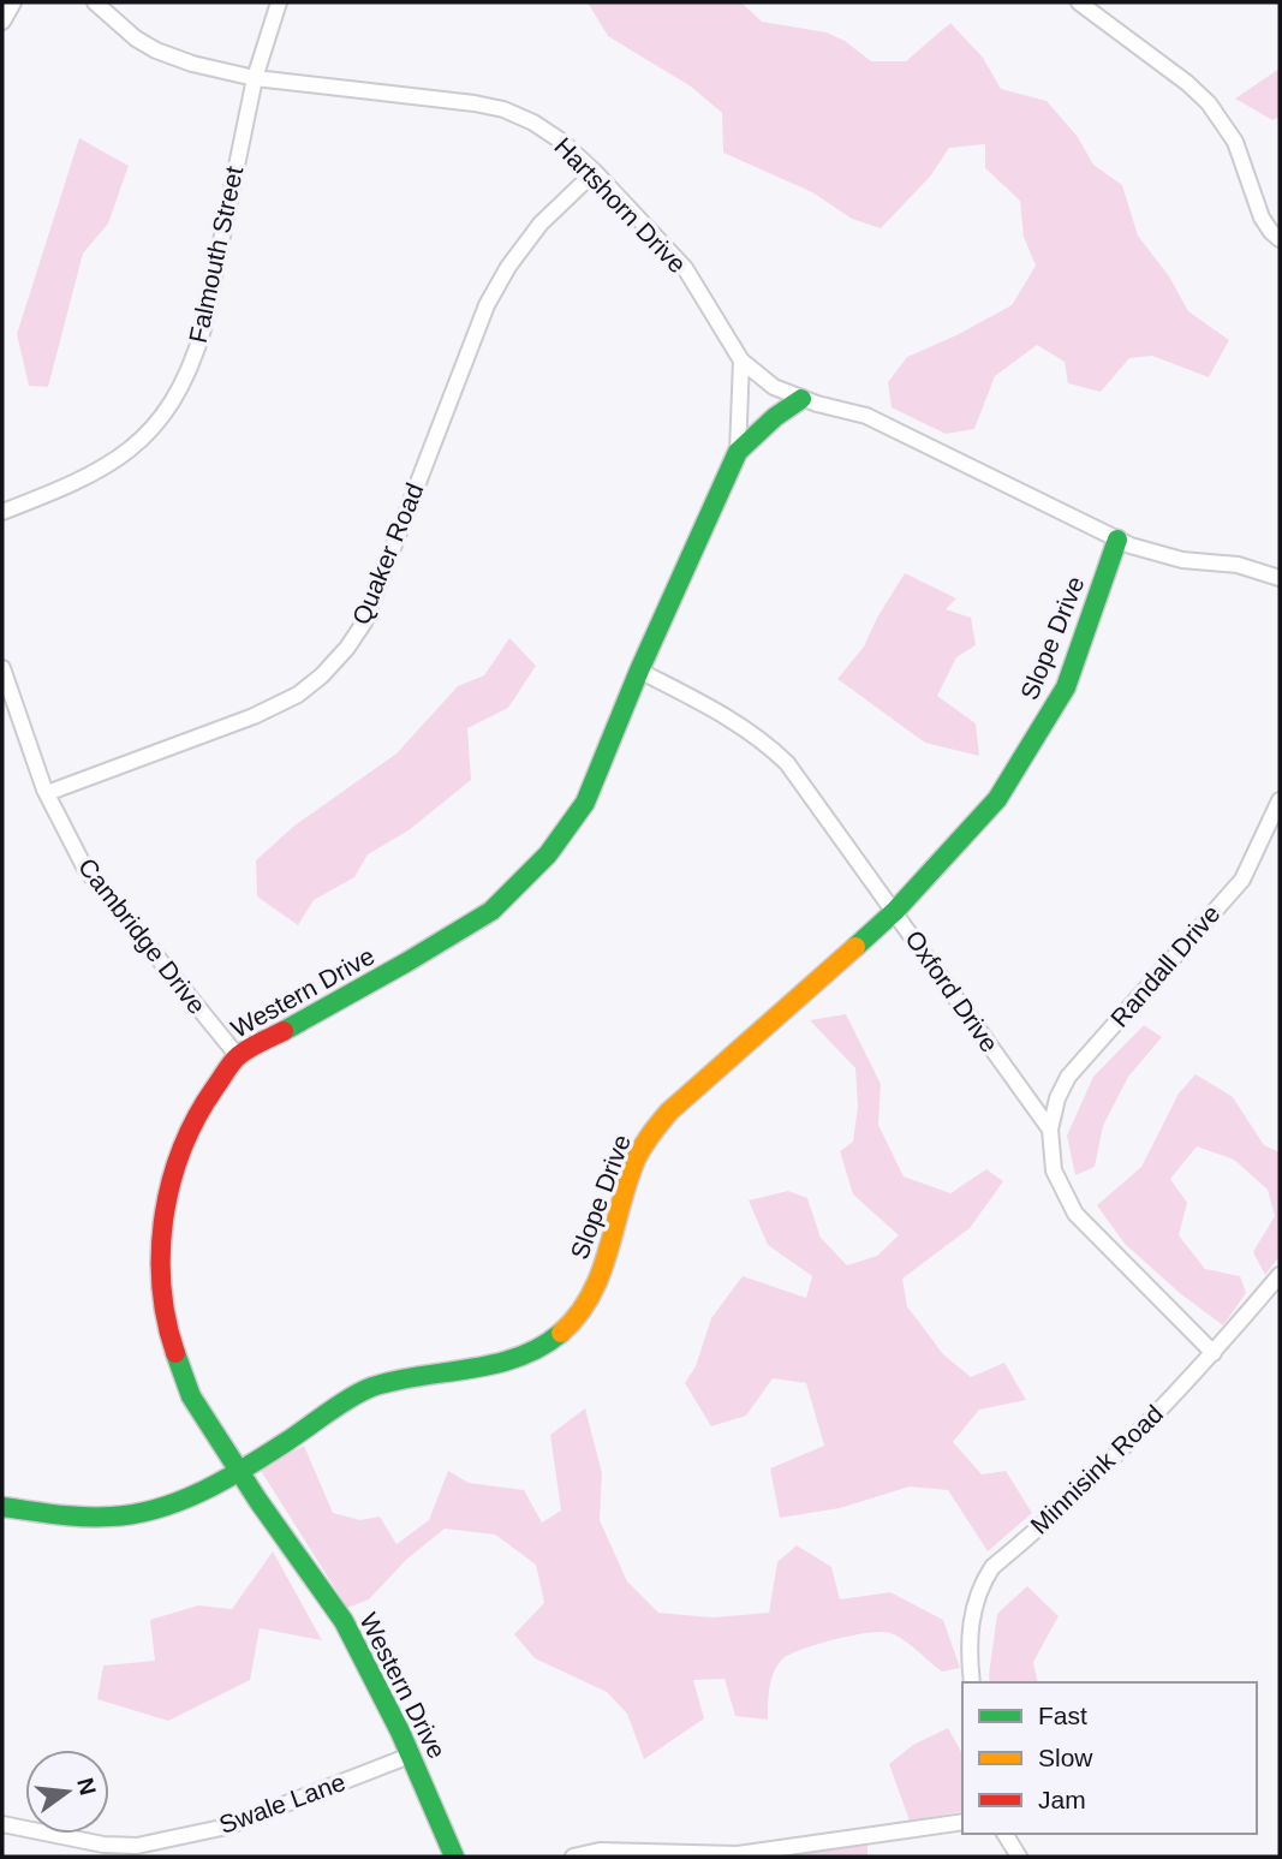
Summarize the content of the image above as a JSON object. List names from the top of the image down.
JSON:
{
  "streets": {
    "street": [
      "Hartshorn Drive",
      "Falmouth Street",
      "Quaker Road",
      "Slope Drive",
      "Cambridge Drive",
      "Randall Drive",
      "Oxford Drive",
      "Western Drive",
      "Minnisink Road",
      "Swale Lane"
    ]
  },
  "crossings": [
    ["Hartshorn Drive", "Falmouth Street"],
    ["Hartshorn Drive", "Quaker Road"],
    ["Hartshorn Drive", "Slope Drive"],
    ["Hartshorn Drive", "Western Drive"],
    ["Quaker Road", "Cambridge Drive"],
    ["Slope Drive", "Oxford Drive"],
    ["Slope Drive", "Western Drive"],
    ["Cambridge Drive", "Western Drive"],
    ["Randall Drive", "Oxford Drive"],
    ["Oxford Drive", "Western Drive"],
    ["Oxford Drive", "Minnisink Road"],
    ["Western Drive", "Swale Lane"]
  ],
  "legend": ["Fast", "Slow", "Jam"],
  "north": "right"
}
